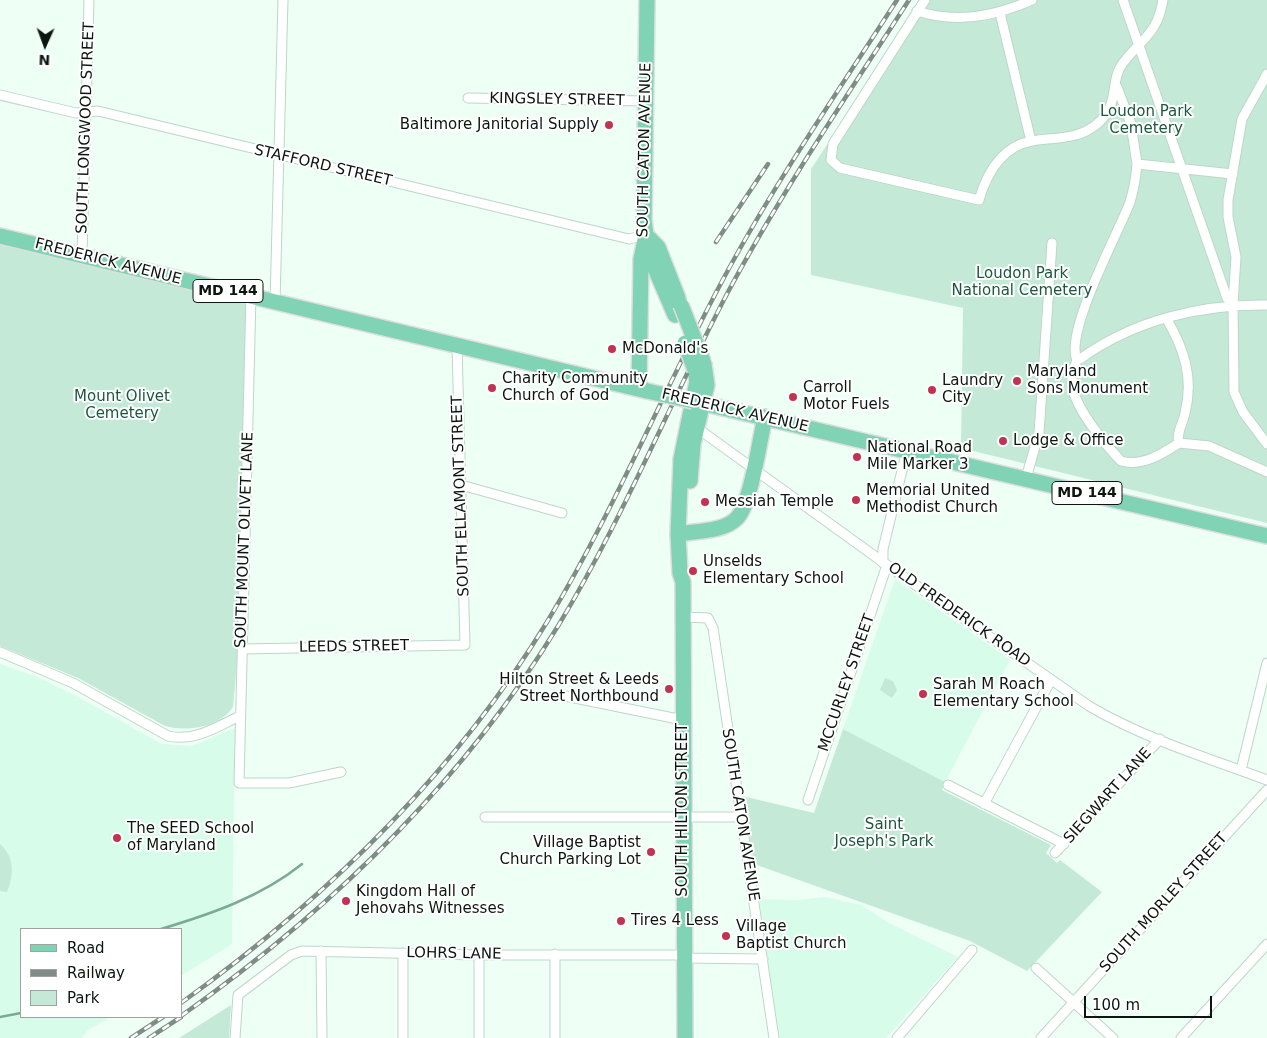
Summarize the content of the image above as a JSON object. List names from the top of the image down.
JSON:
{
  "streets": {
    "main road": [
      "SOUTH CATON AVENUE",
      "FREDERICK AVENUE",
      "MD 144",
      "SOUTH HILTON STREET"
    ],
    "street": [
      "KINGSLEY STREET",
      "SOUTH LONGWOOD STREET",
      "STAFFORD STREET",
      "SOUTH ELLAMONT STREET",
      "SOUTH MOUNT OLIVET LANE",
      "OLD FREDERICK ROAD",
      "LEEDS STREET",
      "MCCURLEY STREET",
      "SIEGWART LANE",
      "SOUTH MORLEY STREET",
      "LOHRS LANE"
    ]
  },
  "crossings": [
    ["KINGSLEY STREET", "SOUTH CATON AVENUE"],
    ["SOUTH LONGWOOD STREET", "STAFFORD STREET"],
    ["SOUTH LONGWOOD STREET", "FREDERICK AVENUE"],
    ["SOUTH CATON AVENUE", "STAFFORD STREET"],
    ["SOUTH CATON AVENUE", "FREDERICK AVENUE"],
    ["SOUTH CATON AVENUE", "SOUTH HILTON STREET"],
    ["SOUTH CATON AVENUE", "LOHRS LANE"],
    ["STAFFORD STREET", "SOUTH HILTON STREET"],
    ["FREDERICK AVENUE", "SOUTH ELLAMONT STREET"],
    ["FREDERICK AVENUE", "SOUTH MOUNT OLIVET LANE"],
    ["FREDERICK AVENUE", "MCCURLEY STREET"],
    ["FREDERICK AVENUE", "SOUTH HILTON STREET"],
    ["SOUTH ELLAMONT STREET", "LEEDS STREET"],
    ["SOUTH MOUNT OLIVET LANE", "LEEDS STREET"],
    ["OLD FREDERICK ROAD", "MCCURLEY STREET"],
    ["OLD FREDERICK ROAD", "SIEGWART LANE"],
    ["OLD FREDERICK ROAD", "SOUTH HILTON STREET"],
    ["SOUTH HILTON STREET", "LOHRS LANE"]
  ],
  "parks": [
    "Loudon Park Cemetery",
    "Loudon Park National Cemetery",
    "Mount Olivet Cemetery",
    "Saint Joseph's Park"
  ],
  "places": [
    "Baltimore Janitorial Supply",
    "McDonald's",
    "Maryland Sons Monument",
    "Charity Community Church of God",
    "Laundry City",
    "Carroll Motor Fuels",
    "Lodge & Office",
    "National Road Mile Marker 3",
    "Memorial United Methodist Church",
    "Messiah Temple",
    "Unselds Elementary School",
    "Hilton Street & Leeds Street Northbound",
    "Sarah M Roach Elementary School",
    "The SEED School of Maryland",
    "Village Baptist Church Parking Lot",
    "Kingdom Hall of Jehovahs Witnesses",
    "Tires 4 Less",
    "Village Baptist Church"
  ],
  "legend": ["Road", "Railway", "Park"],
  "scale_bar": "100 m",
  "north": "bottom"
}
